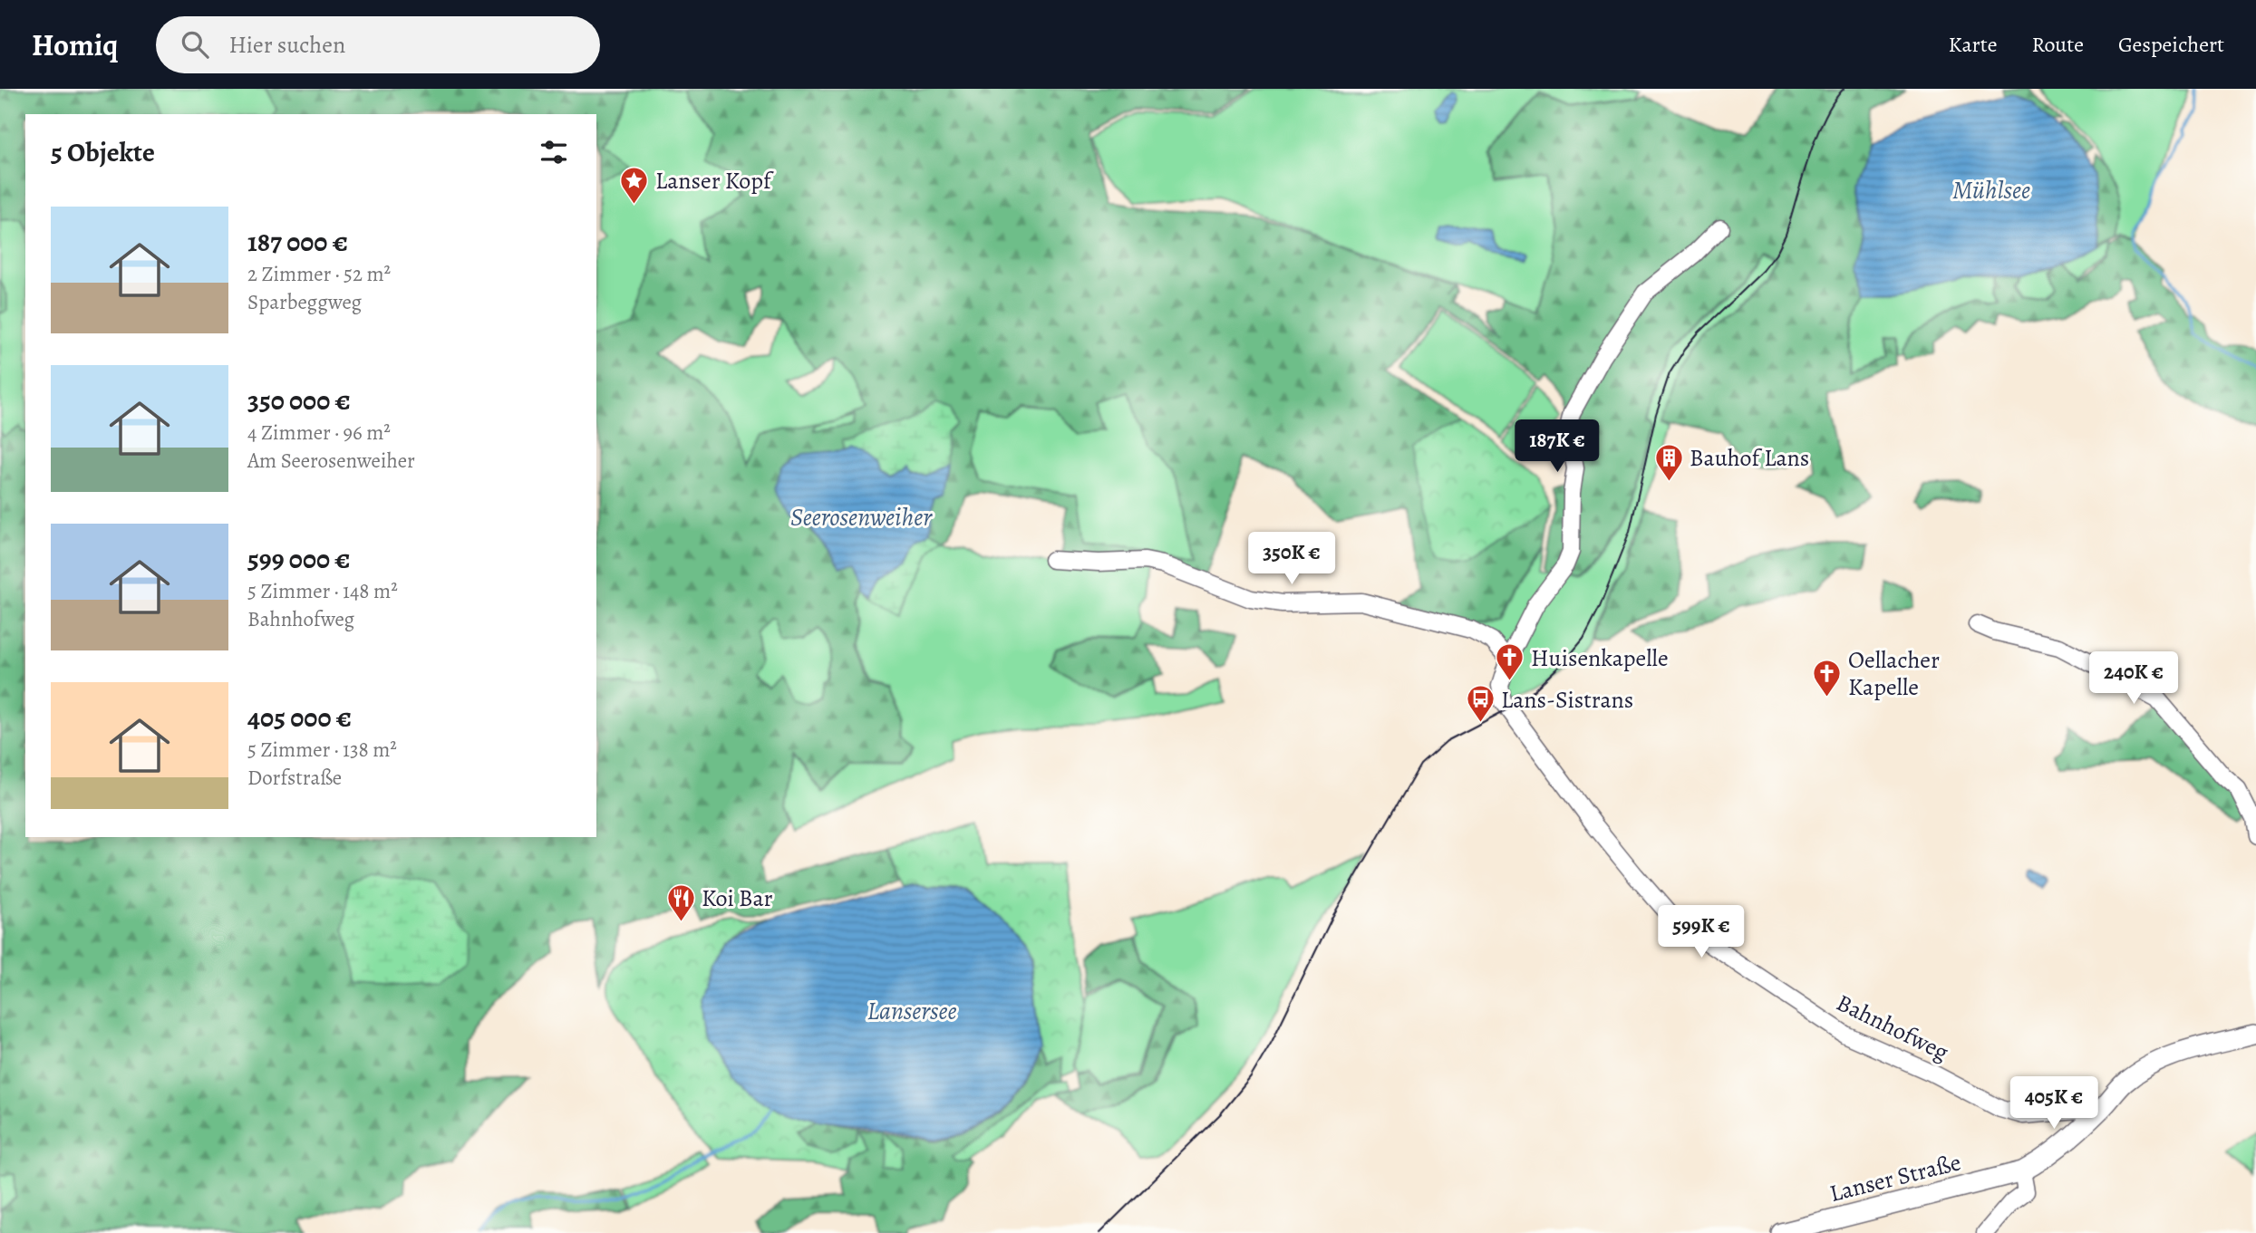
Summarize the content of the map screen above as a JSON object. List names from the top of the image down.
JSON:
{
  "streets": {
    "main road": ["Lanser Straße"],
    "street": ["Bahnhofweg"]
  },
  "crossings": [
    ["Bahnhofweg", "Lanser Straße"]
  ],
  "water": ["Mühlsee", "Seerosenweiher", "Lansersee"],
  "places": {
    "place": ["Lanser Kopf"],
    "building": ["Bauhof Lans"],
    "church": ["Huisenkapelle", "Oellacher Kapelle"],
    "bus stop": ["Lans-Sistrans"],
    "restaurant": ["Koi Bar"]
  },
  "page": {
    "header": "Homiq",
    "search": "Hier suchen",
    "nav": ["Karte", "Route", "Gespeichert"],
    "heading": "5 Objekte",
    "list": [
      {
        "name": "187 000 €",
        "note": "2 Zimmer · 52 m² · Sparbeggweg"
      },
      {
        "name": "350 000 €",
        "note": "4 Zimmer · 96 m² · Am Seerosenweiher"
      },
      {
        "name": "599 000 €",
        "note": "5 Zimmer · 148 m² · Bahnhofweg"
      },
      {
        "name": "405 000 €",
        "note": "5 Zimmer · 138 m² · Dorfstraße"
      }
    ],
    "price": [
      "187K €",
      "350K €",
      "240K €",
      "599K €",
      "405K €"
    ]
  }
}
